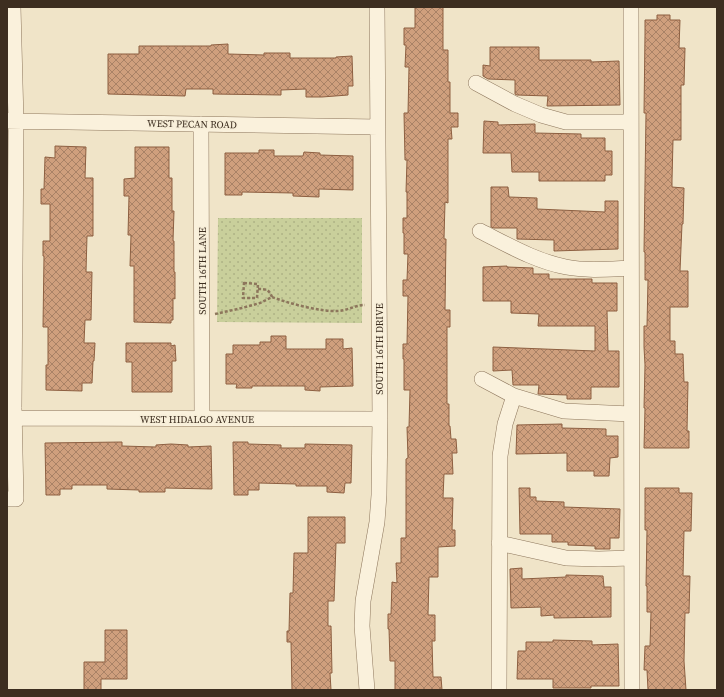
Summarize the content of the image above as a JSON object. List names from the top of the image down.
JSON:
{
  "streets": {
    "street": [
      "WEST PECAN ROAD",
      "SOUTH 16TH LANE",
      "SOUTH 16TH DRIVE",
      "WEST HIDALGO AVENUE"
    ]
  },
  "crossings": [
    ["WEST PECAN ROAD", "SOUTH 16TH LANE"],
    ["WEST PECAN ROAD", "SOUTH 16TH DRIVE"],
    ["SOUTH 16TH LANE", "WEST HIDALGO AVENUE"],
    ["SOUTH 16TH DRIVE", "WEST HIDALGO AVENUE"]
  ]
}
